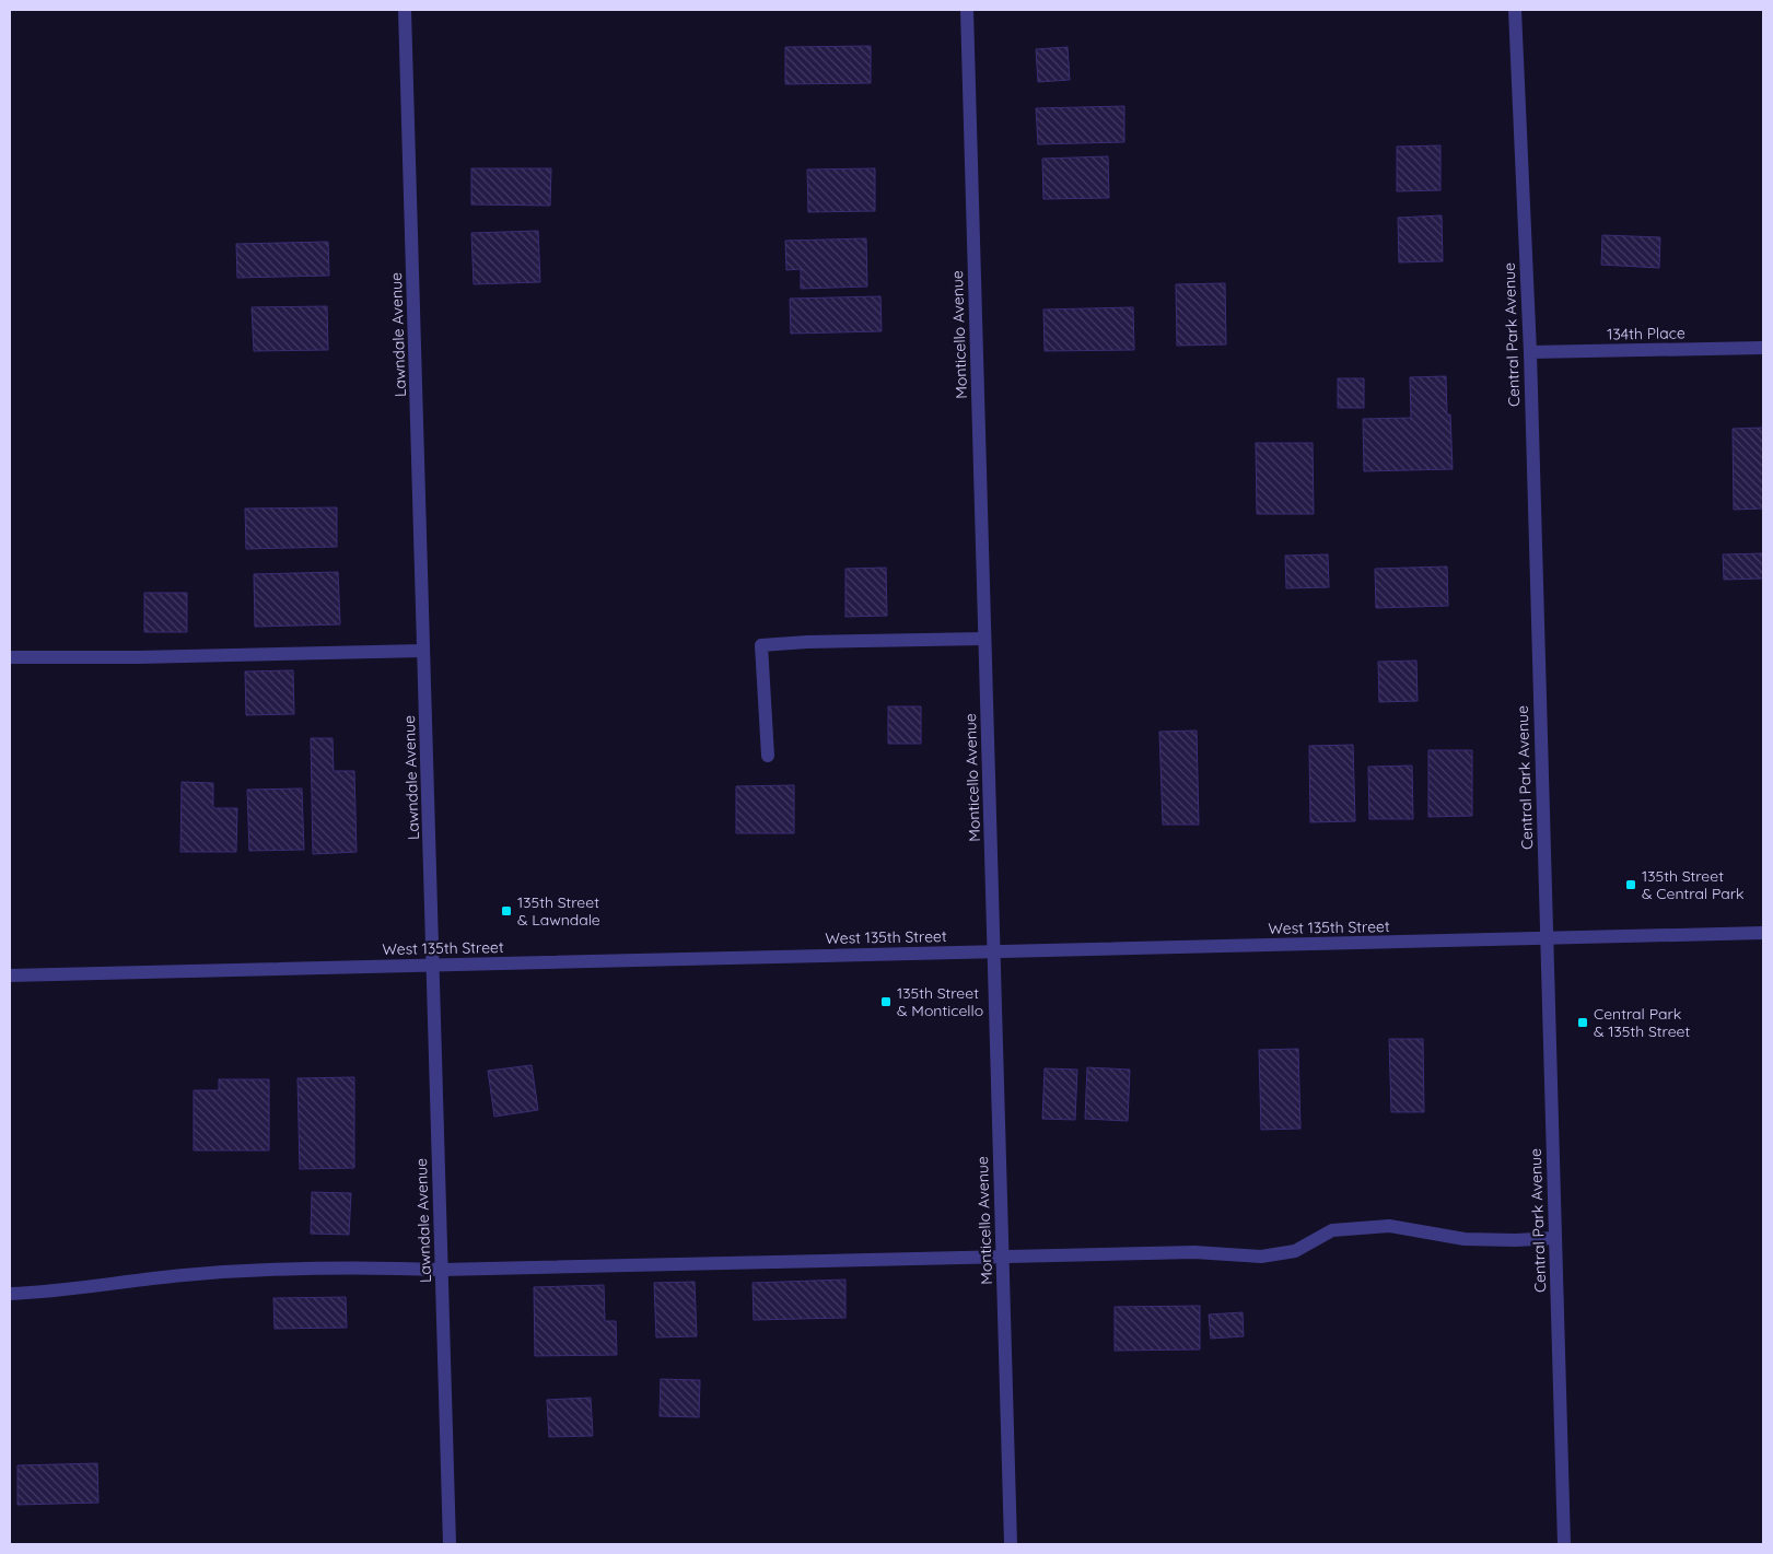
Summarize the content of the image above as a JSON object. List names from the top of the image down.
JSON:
{
  "streets": {
    "street": [
      "134th Place",
      "Lawndale Avenue",
      "Monticello Avenue",
      "Central Park Avenue",
      "West 135th Street"
    ]
  },
  "crossings": [
    ["134th Place", "Central Park Avenue"],
    ["Lawndale Avenue", "West 135th Street"],
    ["Monticello Avenue", "West 135th Street"],
    ["Central Park Avenue", "West 135th Street"]
  ],
  "places": {
    "transit": [
      "135th Street & Central Park",
      "135th Street & Lawndale",
      "135th Street & Monticello",
      "Central Park & 135th Street"
    ]
  }
}
